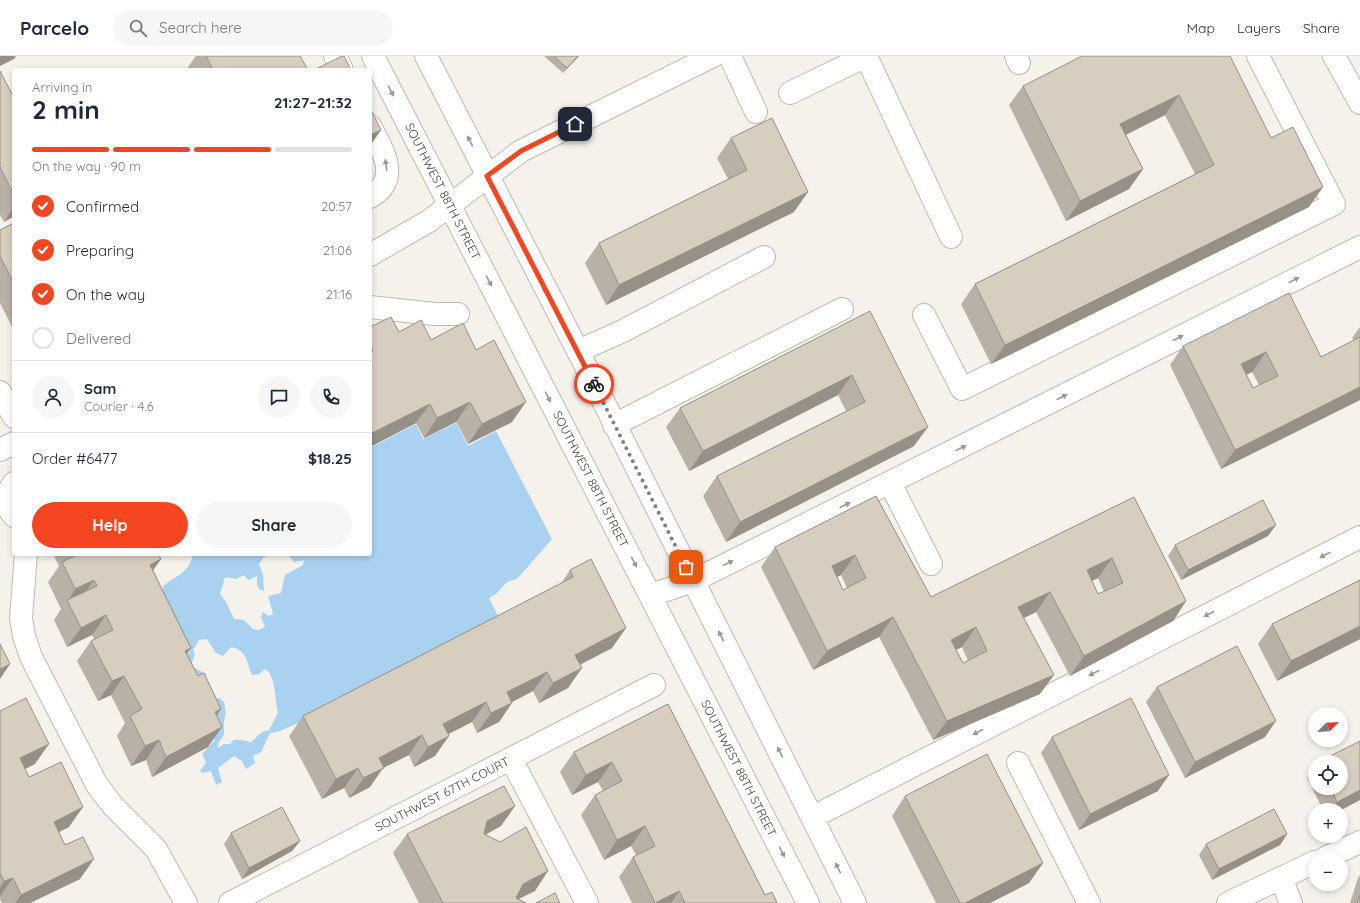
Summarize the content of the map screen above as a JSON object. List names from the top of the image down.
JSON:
{
  "streets": {
    "street": ["SOUTHWEST 88TH STREET", "SOUTHWEST 67TH COURT"]
  },
  "north": "top right",
  "page": {
    "header": "Parcelo",
    "search": "Search here",
    "nav": ["Map", "Layers", "Share"],
    "heading": ["2 min", "Arriving in", "21:27–21:32"],
    "panel": [
      "Sam",
      "Courier · 4.6",
      "Order #6477",
      "$18.25"
    ],
    "bar": "On the way · 90 m",
    "list": [
      ["Confirmed", "20:57"],
      ["Preparing", "21:06"],
      ["On the way", "21:16"],
      "Delivered"
    ],
    "buttons": ["Help", "Share"],
    "map_buttons": ["+", "−"]
  }
}
